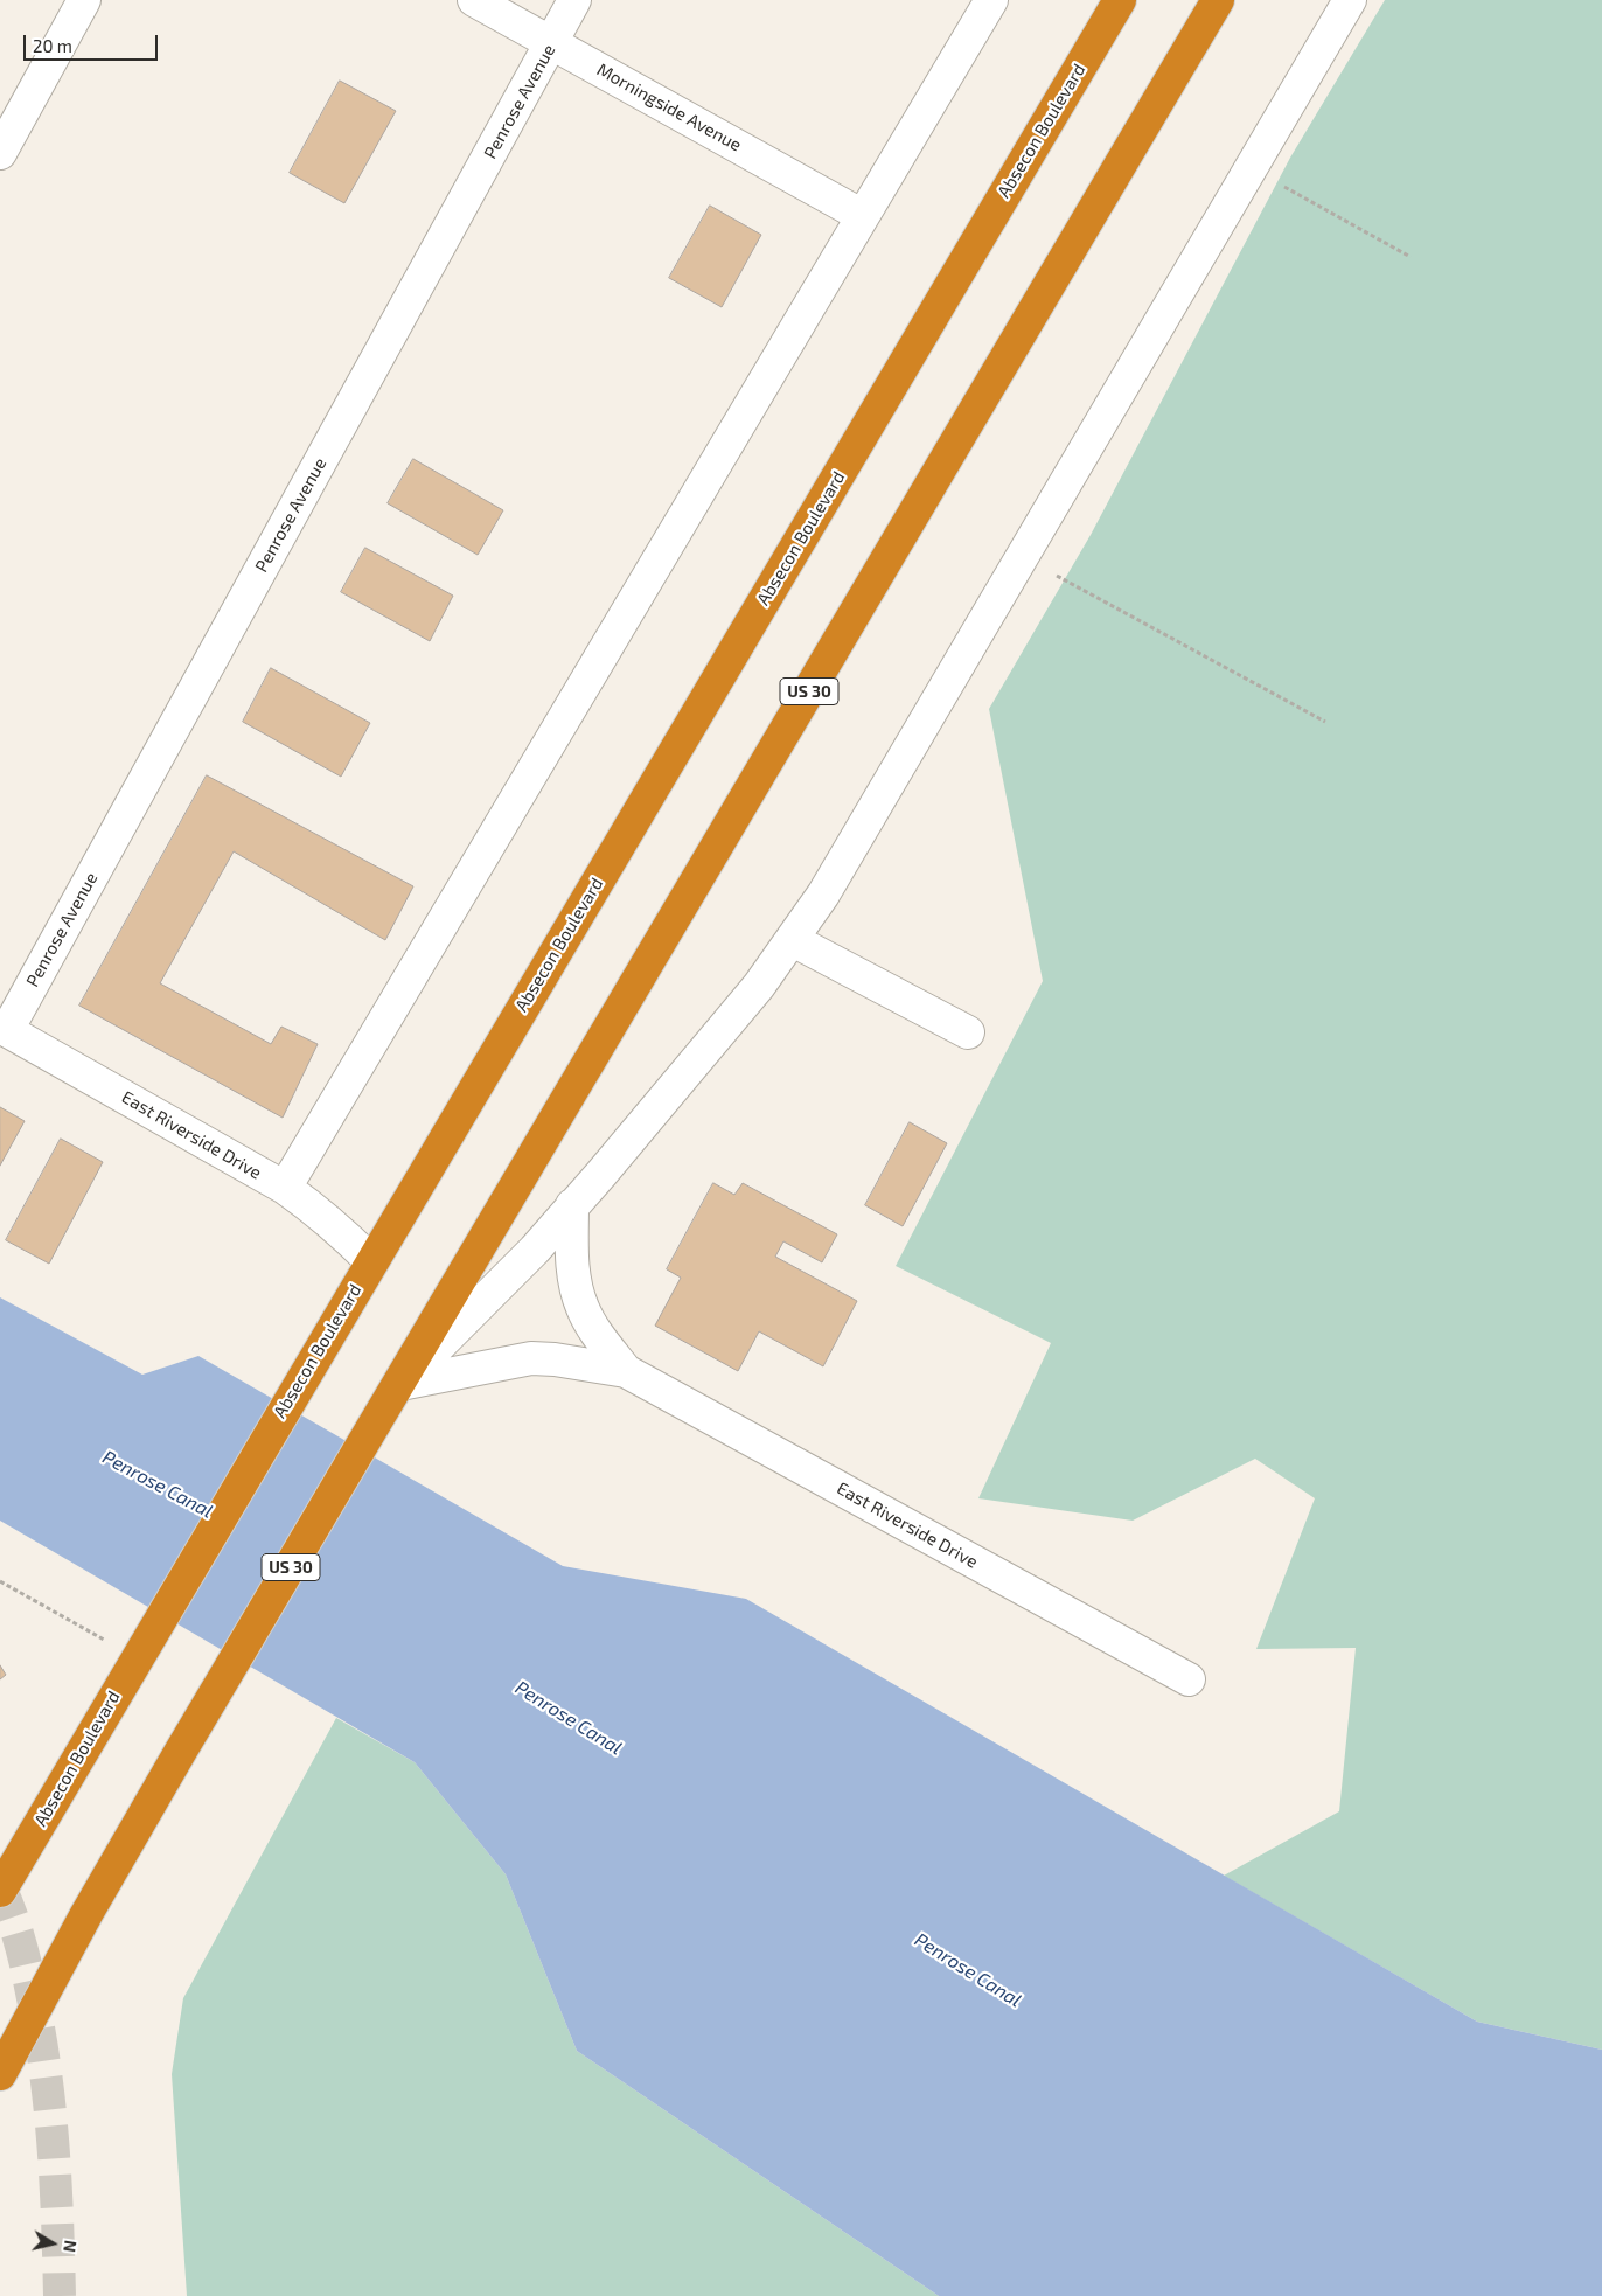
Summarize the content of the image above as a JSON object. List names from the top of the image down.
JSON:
{
  "streets": {
    "highway": ["Absecon Boulevard", "US 30"],
    "street": ["Penrose Avenue", "Morningside Avenue", "East Riverside Drive"]
  },
  "crossings": [
    ["Penrose Avenue", "Morningside Avenue"],
    ["Penrose Avenue", "East Riverside Drive"],
    ["Absecon Boulevard", "East Riverside Drive"],
    ["US 30", "East Riverside Drive"]
  ],
  "water": ["Penrose Canal"],
  "scale_bar": "20 m",
  "north": "right"
}
